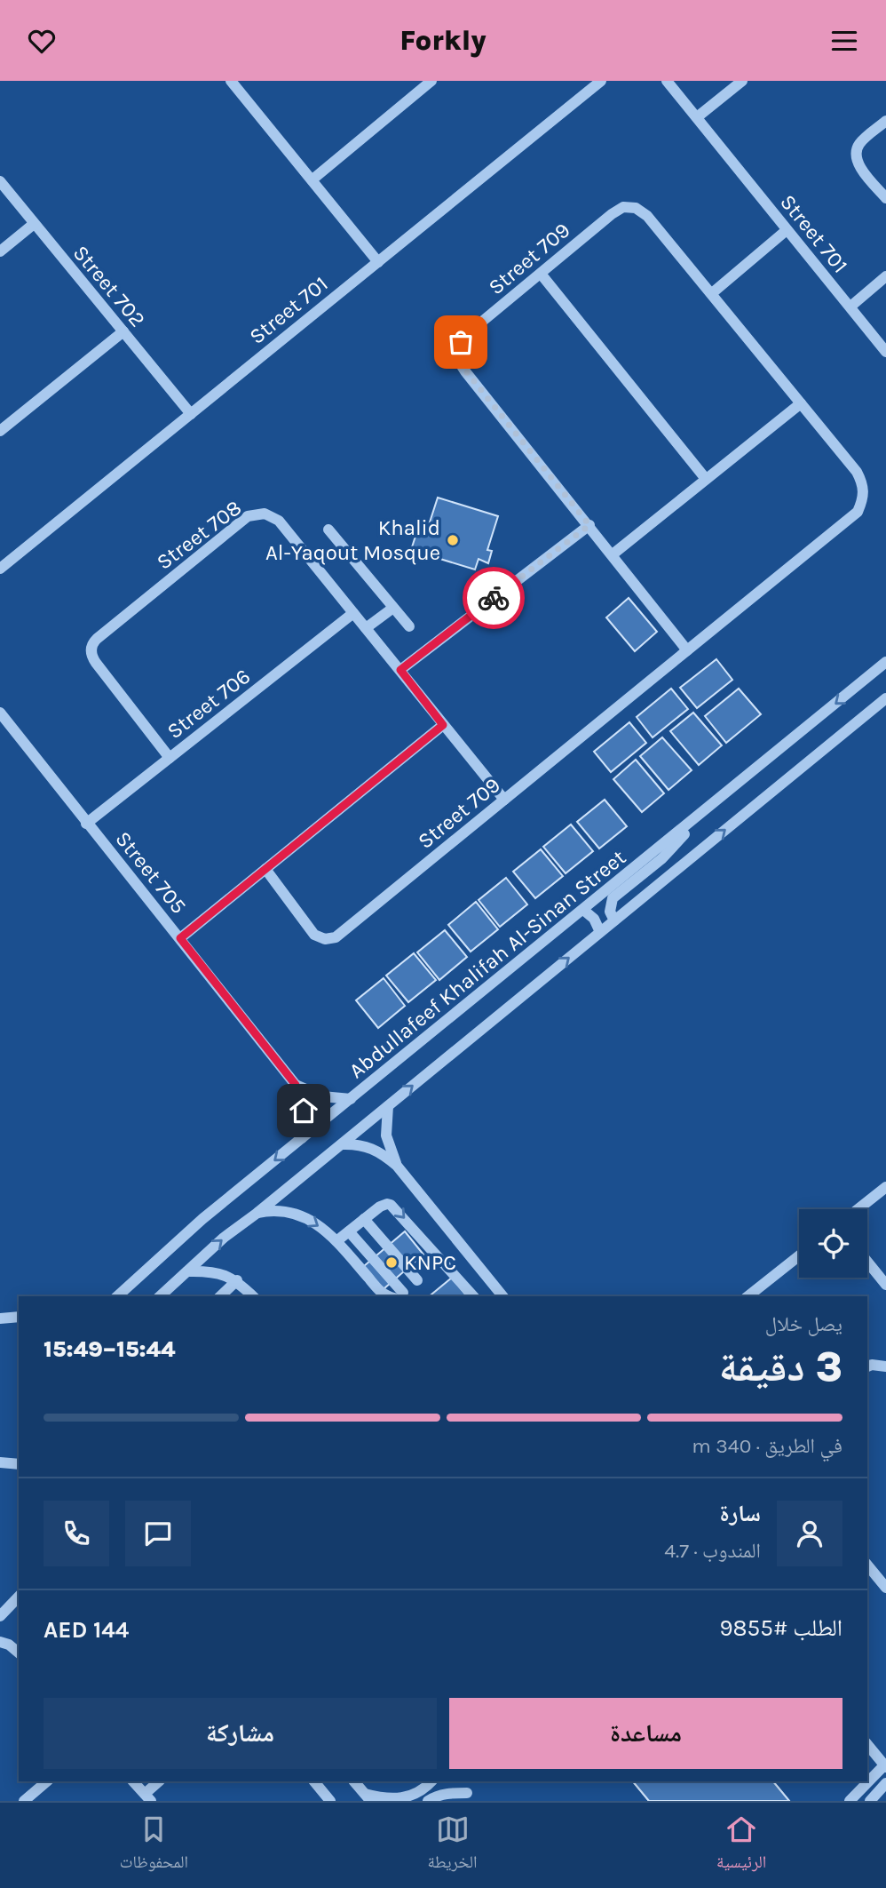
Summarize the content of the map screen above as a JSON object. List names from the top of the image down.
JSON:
{
  "streets": {
    "street": [
      "Street 701",
      "Street 709",
      "Street 702",
      "Street 708",
      "Street 706",
      "Street 705",
      "Abdullafeef Khalifah Al-Sinan Street"
    ]
  },
  "crossings": [
    ["Street 701", "Street 702"],
    ["Street 709", "Street 708"],
    ["Street 708", "Street 706"],
    ["Street 706", "Street 705"],
    ["Street 705", "Abdullafeef Khalifah Al-Sinan Street"]
  ],
  "places": ["Khalid Al-Yaqout Mosque", "KNPC"],
  "page": {
    "header": "Forkly",
    "heading": ["3 دقيقة", "يصل خلال", "15:44–15:49"],
    "panel": [
      "سارة",
      "المندوب · 4.7",
      "الطلب #9855",
      "AED 144"
    ],
    "bar": "في الطريق · 340 m",
    "buttons": ["مساعدة", "مشاركة"],
    "tabs": ["الرئيسية", "الخريطة", "المحفوظات"]
  }
}
